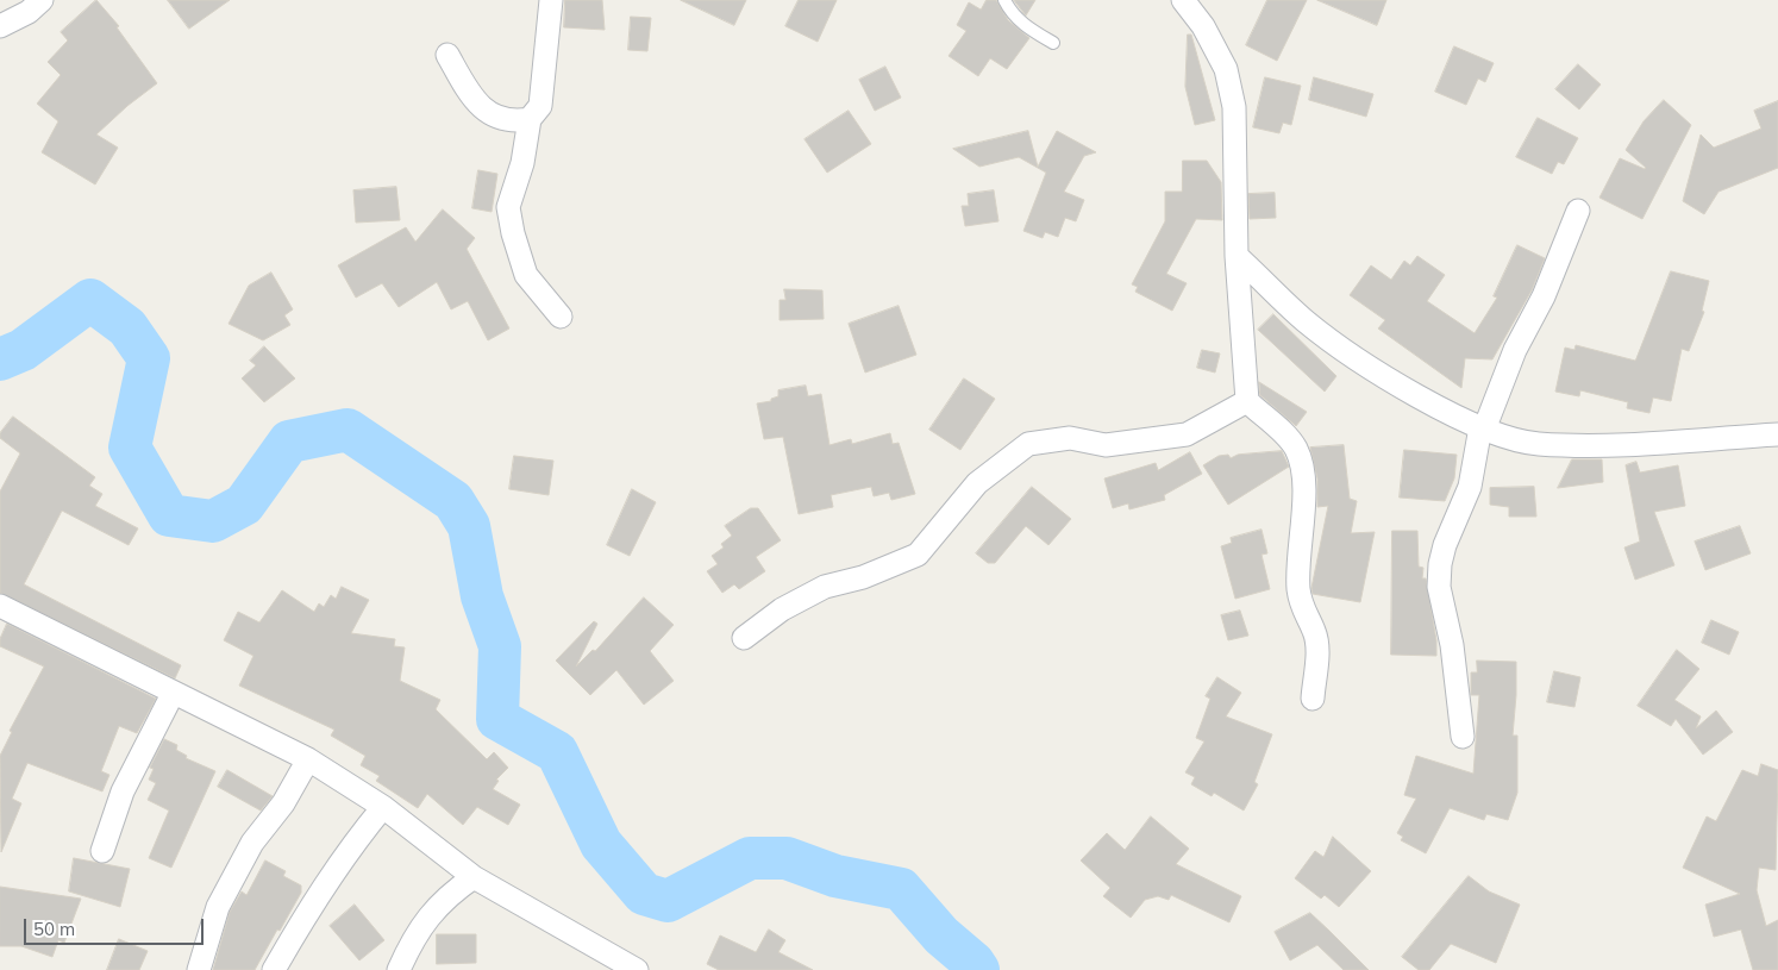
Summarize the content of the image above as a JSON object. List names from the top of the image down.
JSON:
{
  "scale_bar": "50 m"
}
